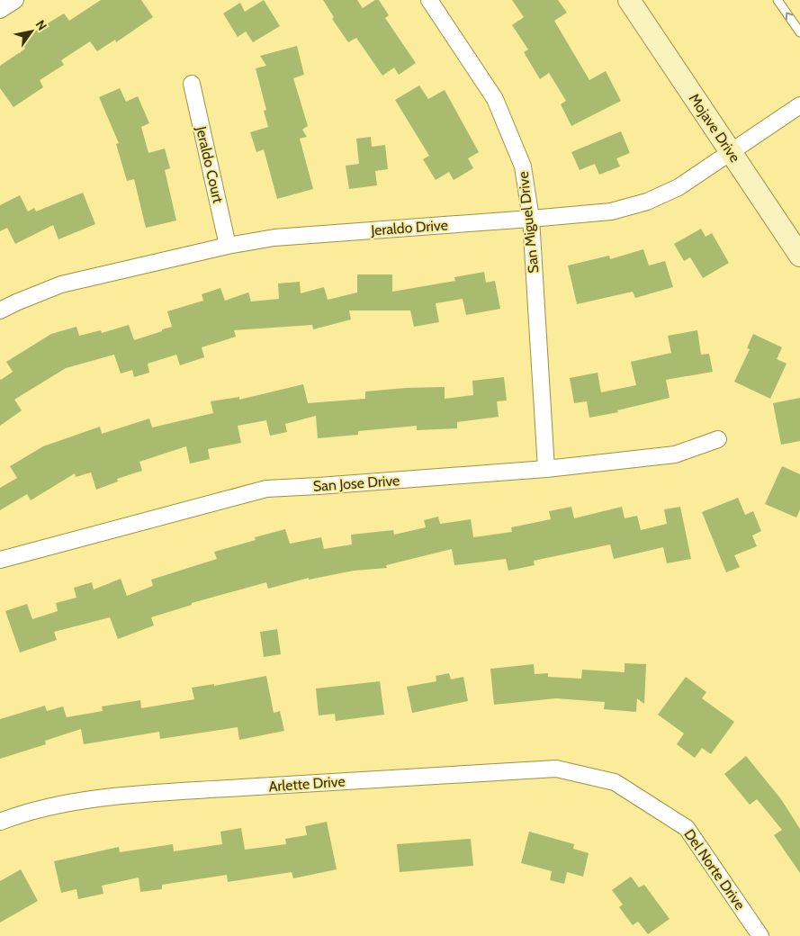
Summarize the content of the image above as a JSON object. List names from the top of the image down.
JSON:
{
  "streets": {
    "main road": ["Mojave Drive"],
    "street": [
      "Jeraldo Court",
      "San Miguel Drive",
      "Jeraldo Drive",
      "San Jose Drive",
      "Arlette Drive",
      "Del Norte Drive"
    ]
  },
  "crossings": [
    ["Mojave Drive", "Jeraldo Drive"],
    ["Jeraldo Court", "Jeraldo Drive"],
    ["San Miguel Drive", "Jeraldo Drive"],
    ["San Miguel Drive", "San Jose Drive"],
    ["Arlette Drive", "Del Norte Drive"]
  ],
  "north": "top right"
}
